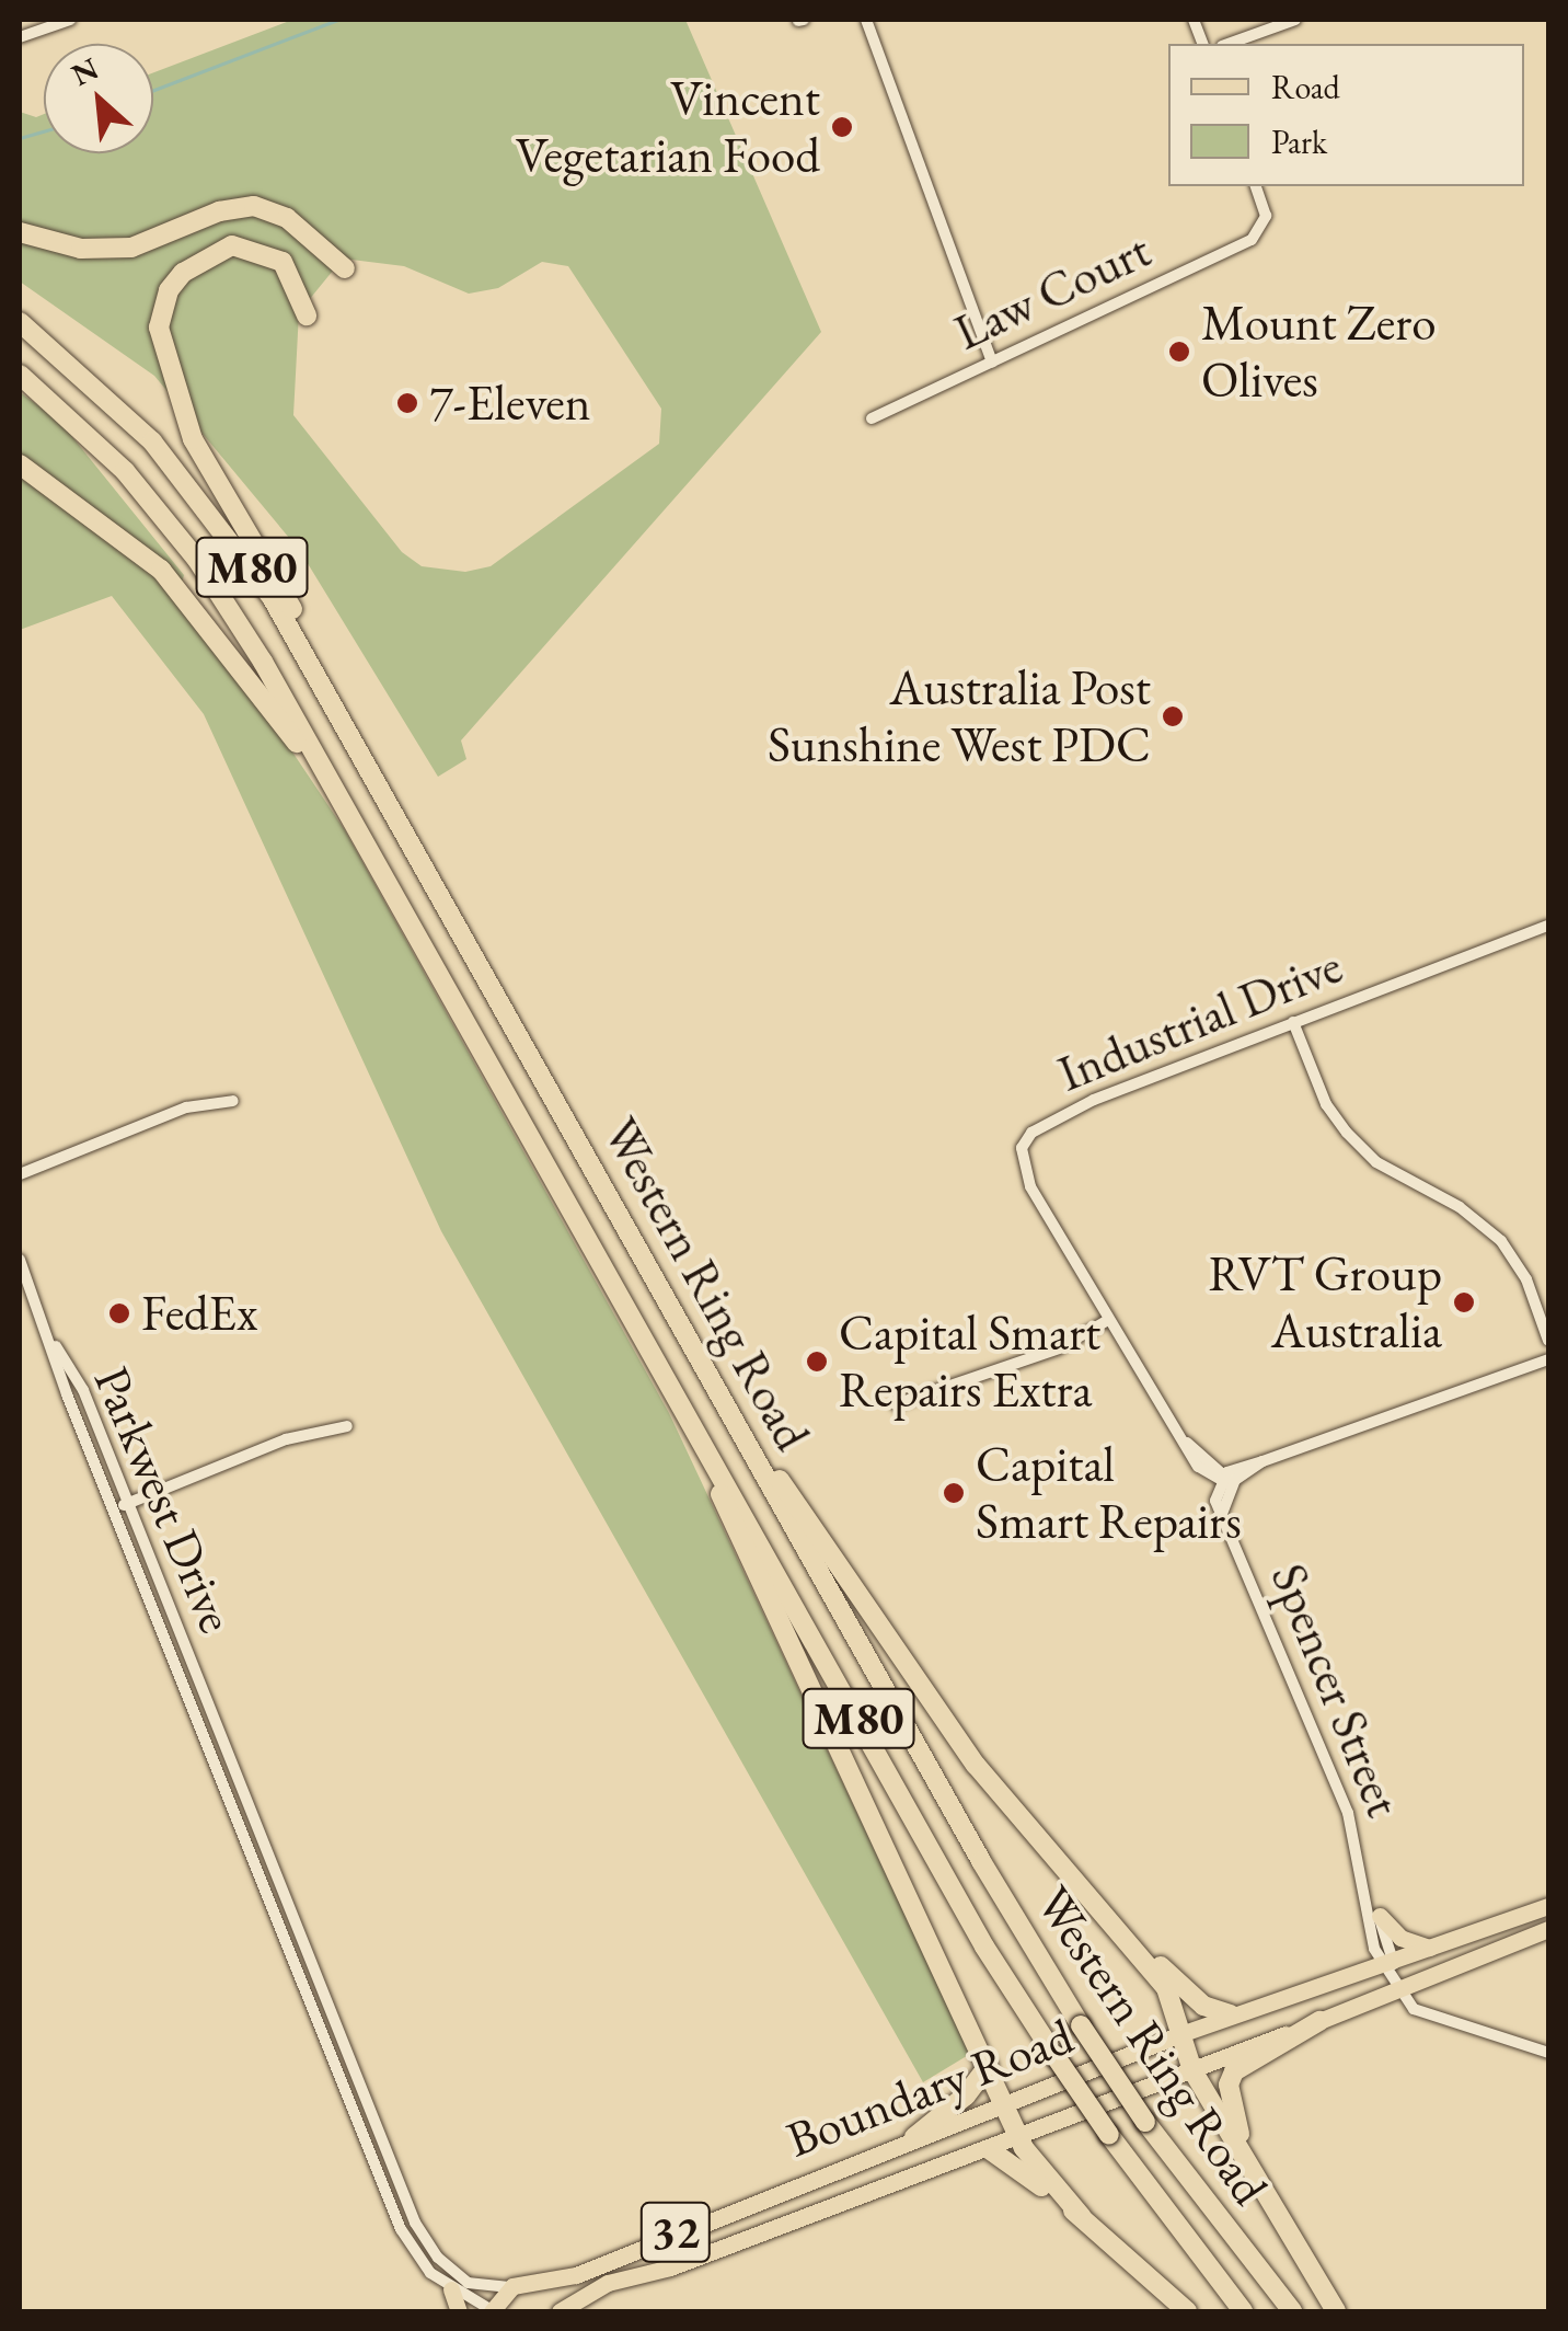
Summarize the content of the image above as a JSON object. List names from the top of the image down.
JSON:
{
  "streets": {
    "highway": ["M80", "Western Ring Road"],
    "main road": ["Boundary Road", "32"],
    "street": [
      "Law Court",
      "Industrial Drive",
      "Parkwest Drive",
      "Spencer Street"
    ]
  },
  "crossings": [
    ["Industrial Drive", "Spencer Street"],
    ["Parkwest Drive", "32"],
    ["Spencer Street", "Boundary Road"],
    ["Boundary Road", "32"]
  ],
  "places": [
    "Vincent Vegetarian Food",
    "Mount Zero Olives",
    "7-Eleven",
    "Australia Post Sunshine West PDC",
    "RVT Group Australia",
    "FedEx",
    "Capital Smart Repairs Extra",
    "Capital Smart Repairs"
  ],
  "legend": ["Road", "Park"],
  "north": "top left"
}
